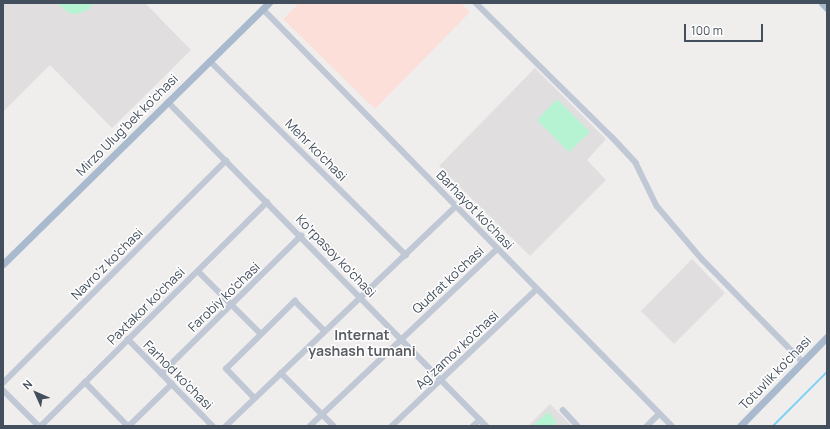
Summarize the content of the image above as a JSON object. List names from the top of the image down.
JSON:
{
  "streets": {
    "main road": ["Mirzo Ulug'bek ko'chasi", "Totuvlik ko'chasi"],
    "street": [
      "Mehr ko'chasi",
      "Barhayot ko'chasi",
      "Ko‘rpasoy ko'chasi",
      "Navro‘z ko'chasi",
      "Qudrat ko'chasi",
      "Farobiy ko'chasi",
      "Paxtakor ko'chasi",
      "Ag‘zamov ko'chasi",
      "Farhod ko'chasi"
    ]
  },
  "crossings": [
    ["Mirzo Ulug'bek ko'chasi", "Mehr ko'chasi"],
    ["Mirzo Ulug'bek ko'chasi", "Barhayot ko'chasi"],
    ["Mirzo Ulug'bek ko'chasi", "Ko‘rpasoy ko'chasi"],
    ["Barhayot ko'chasi", "Qudrat ko'chasi"],
    ["Barhayot ko'chasi", "Ag‘zamov ko'chasi"],
    ["Ko‘rpasoy ko'chasi", "Navro‘z ko'chasi"],
    ["Ko‘rpasoy ko'chasi", "Qudrat ko'chasi"],
    ["Ko‘rpasoy ko'chasi", "Farobiy ko'chasi"],
    ["Ko‘rpasoy ko'chasi", "Paxtakor ko'chasi"],
    ["Ko‘rpasoy ko'chasi", "Ag‘zamov ko'chasi"],
    ["Farobiy ko'chasi", "Farhod ko'chasi"],
    ["Paxtakor ko'chasi", "Farhod ko'chasi"]
  ],
  "districts": ["Internat yashash tumani"],
  "scale_bar": "100 m",
  "north": "top left"
}
